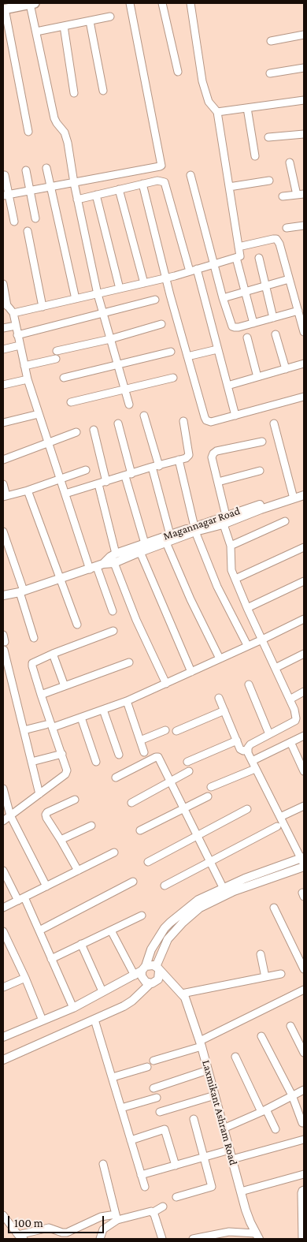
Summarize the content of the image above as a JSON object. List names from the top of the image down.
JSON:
{
  "streets": {
    "street": ["Magannagar Road", "Laxmikant Ashram Road"]
  },
  "scale_bar": "100 m"
}
